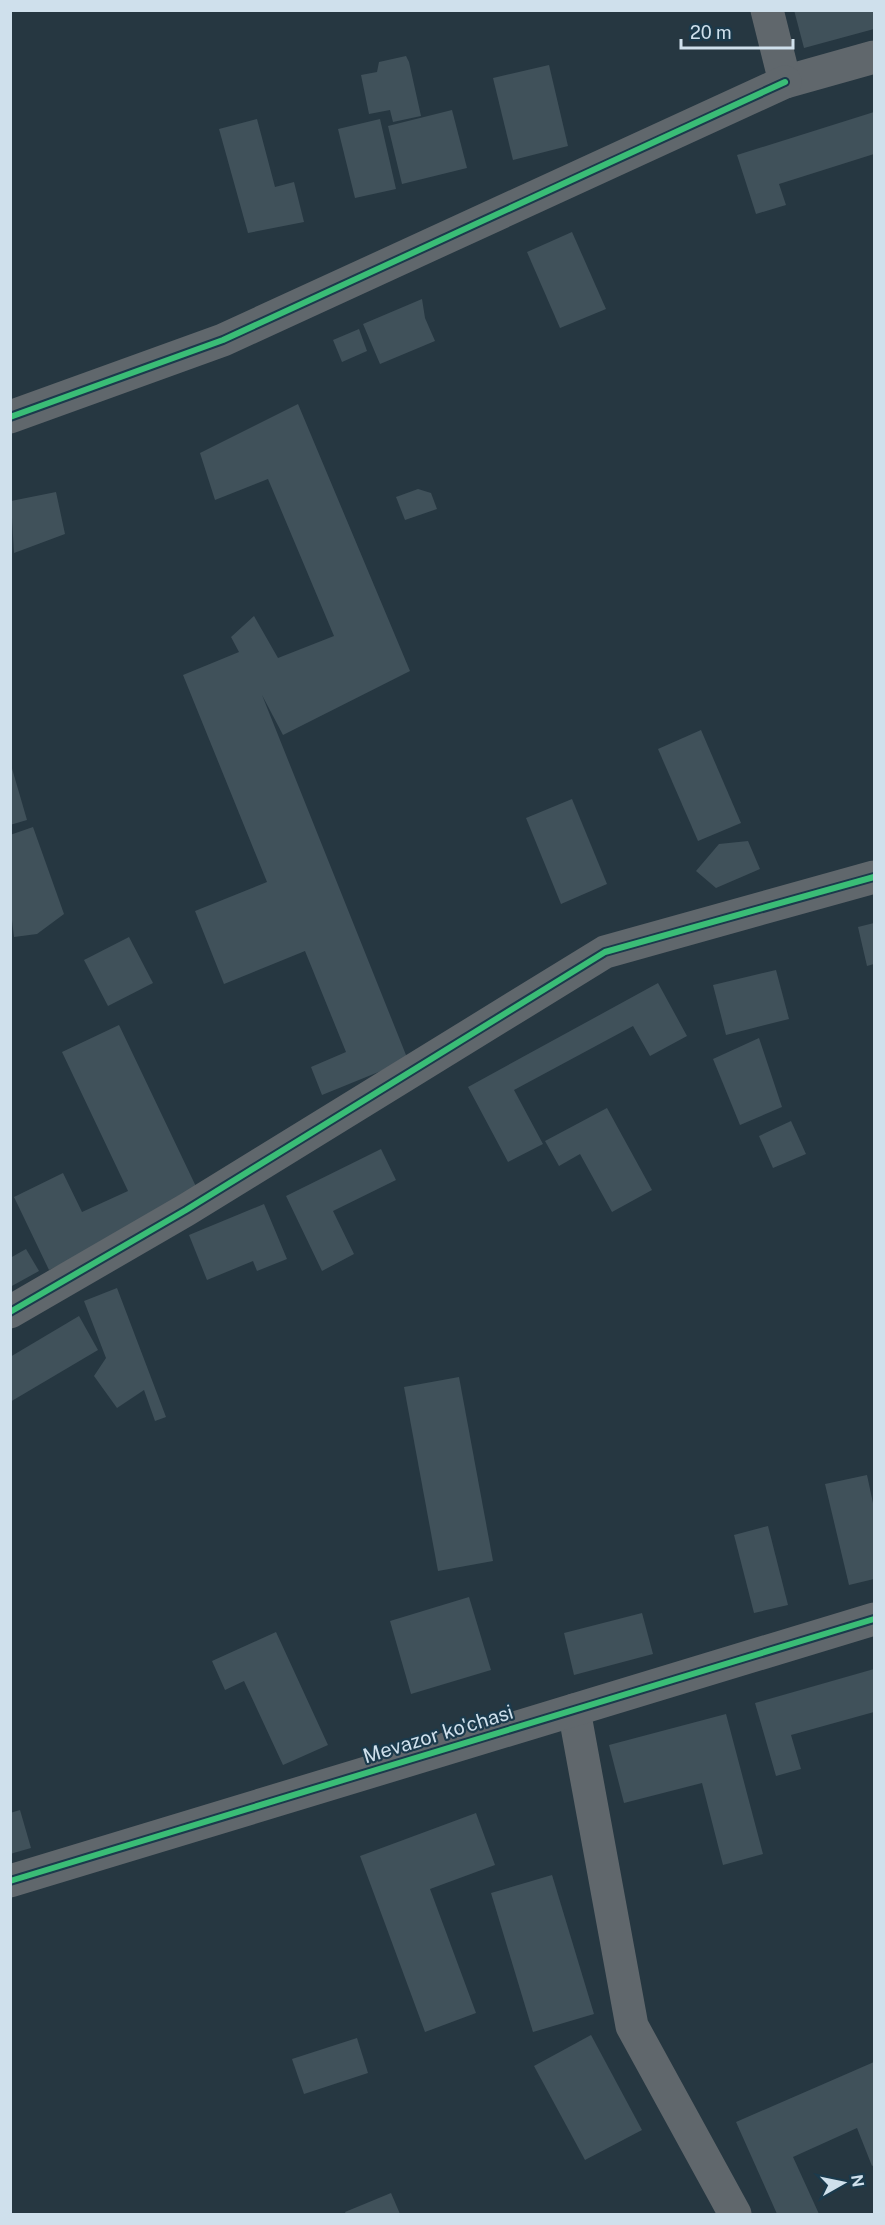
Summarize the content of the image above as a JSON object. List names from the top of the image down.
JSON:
{
  "streets": {
    "street": ["Mevazor ko'chasi"]
  },
  "scale_bar": "20 m",
  "north": "right"
}
